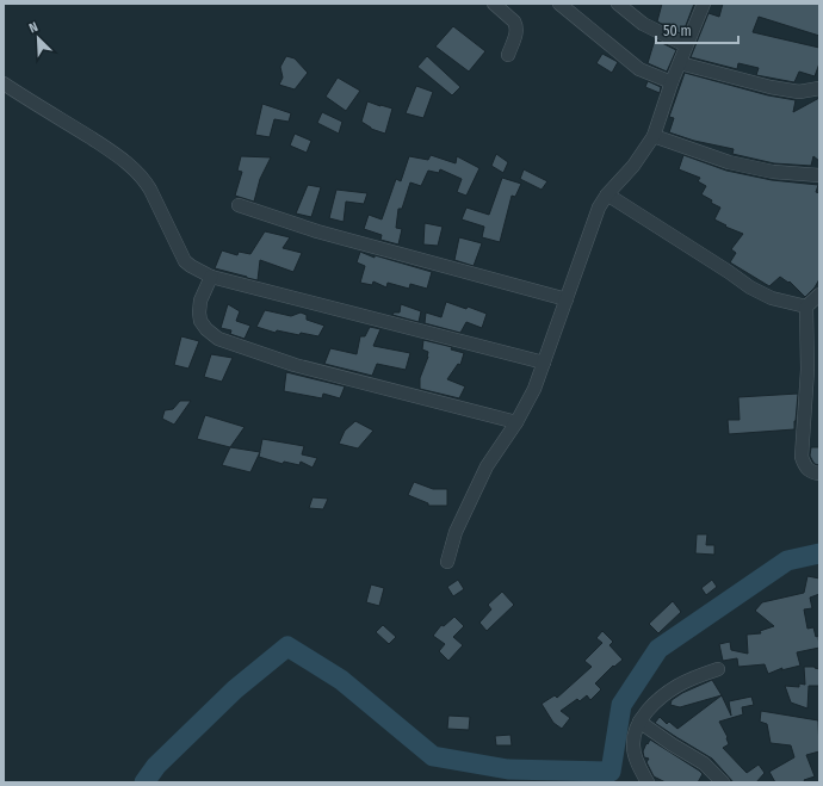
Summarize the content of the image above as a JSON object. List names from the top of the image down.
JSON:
{
  "scale_bar": "50 m",
  "north": "top left"
}
